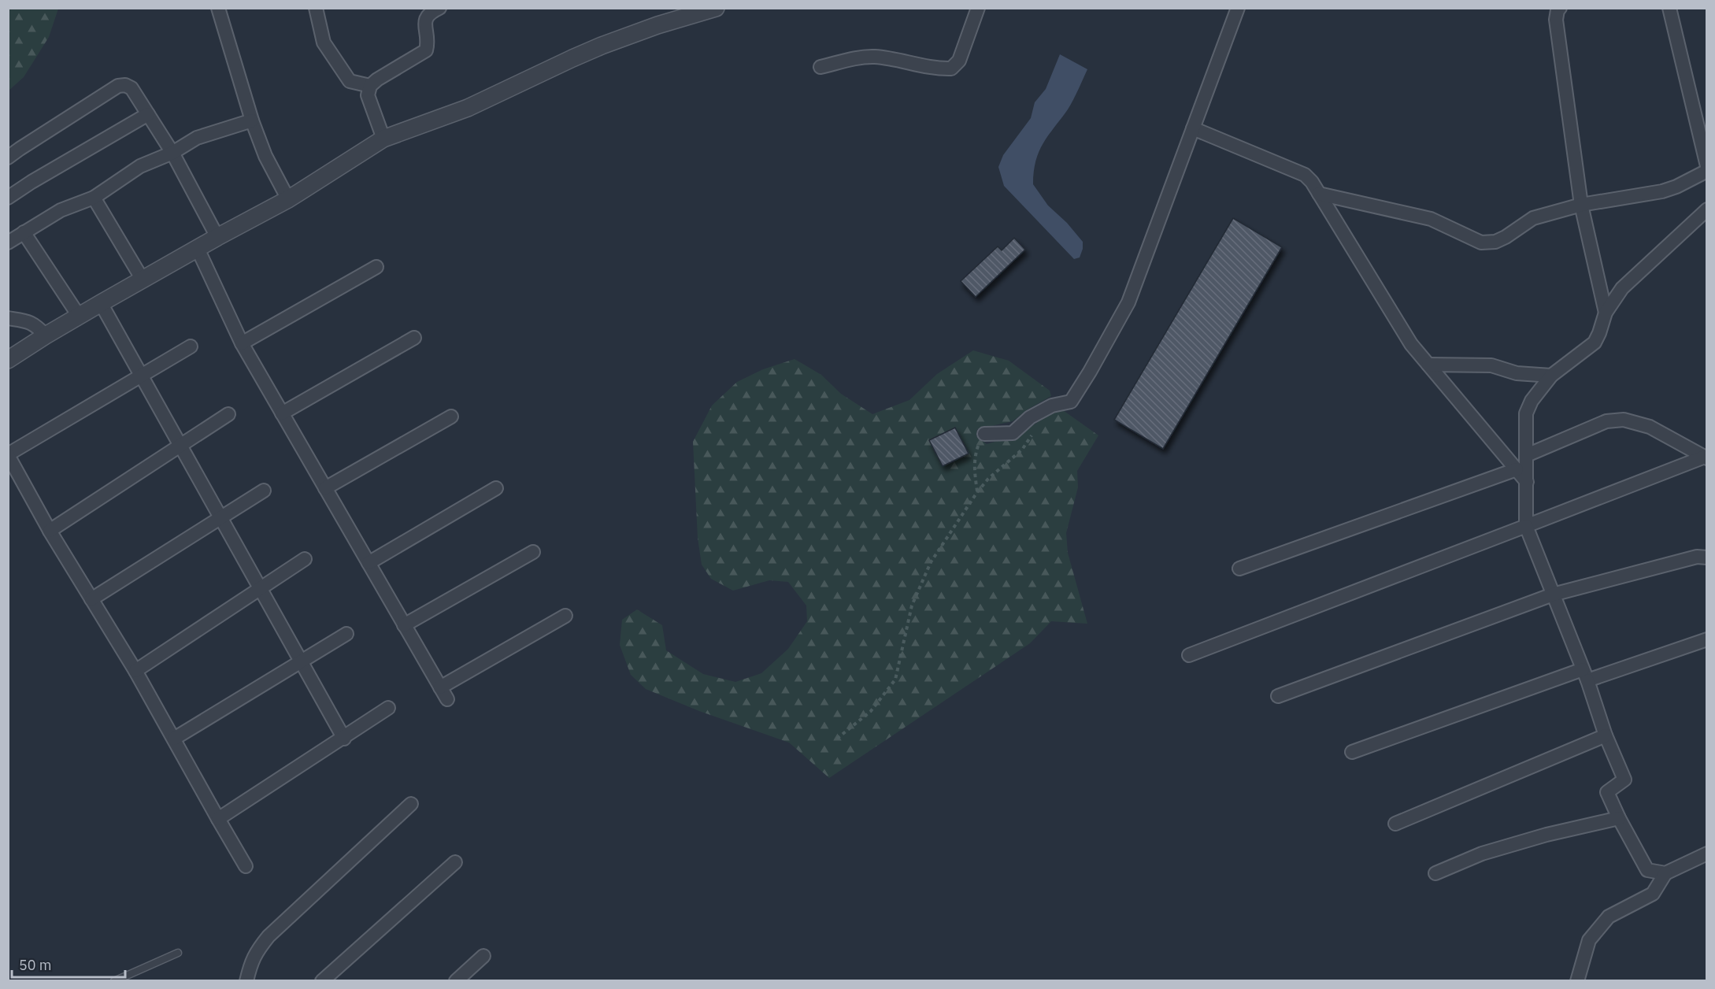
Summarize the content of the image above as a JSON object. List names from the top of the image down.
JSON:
{
  "scale_bar": "50 m"
}
